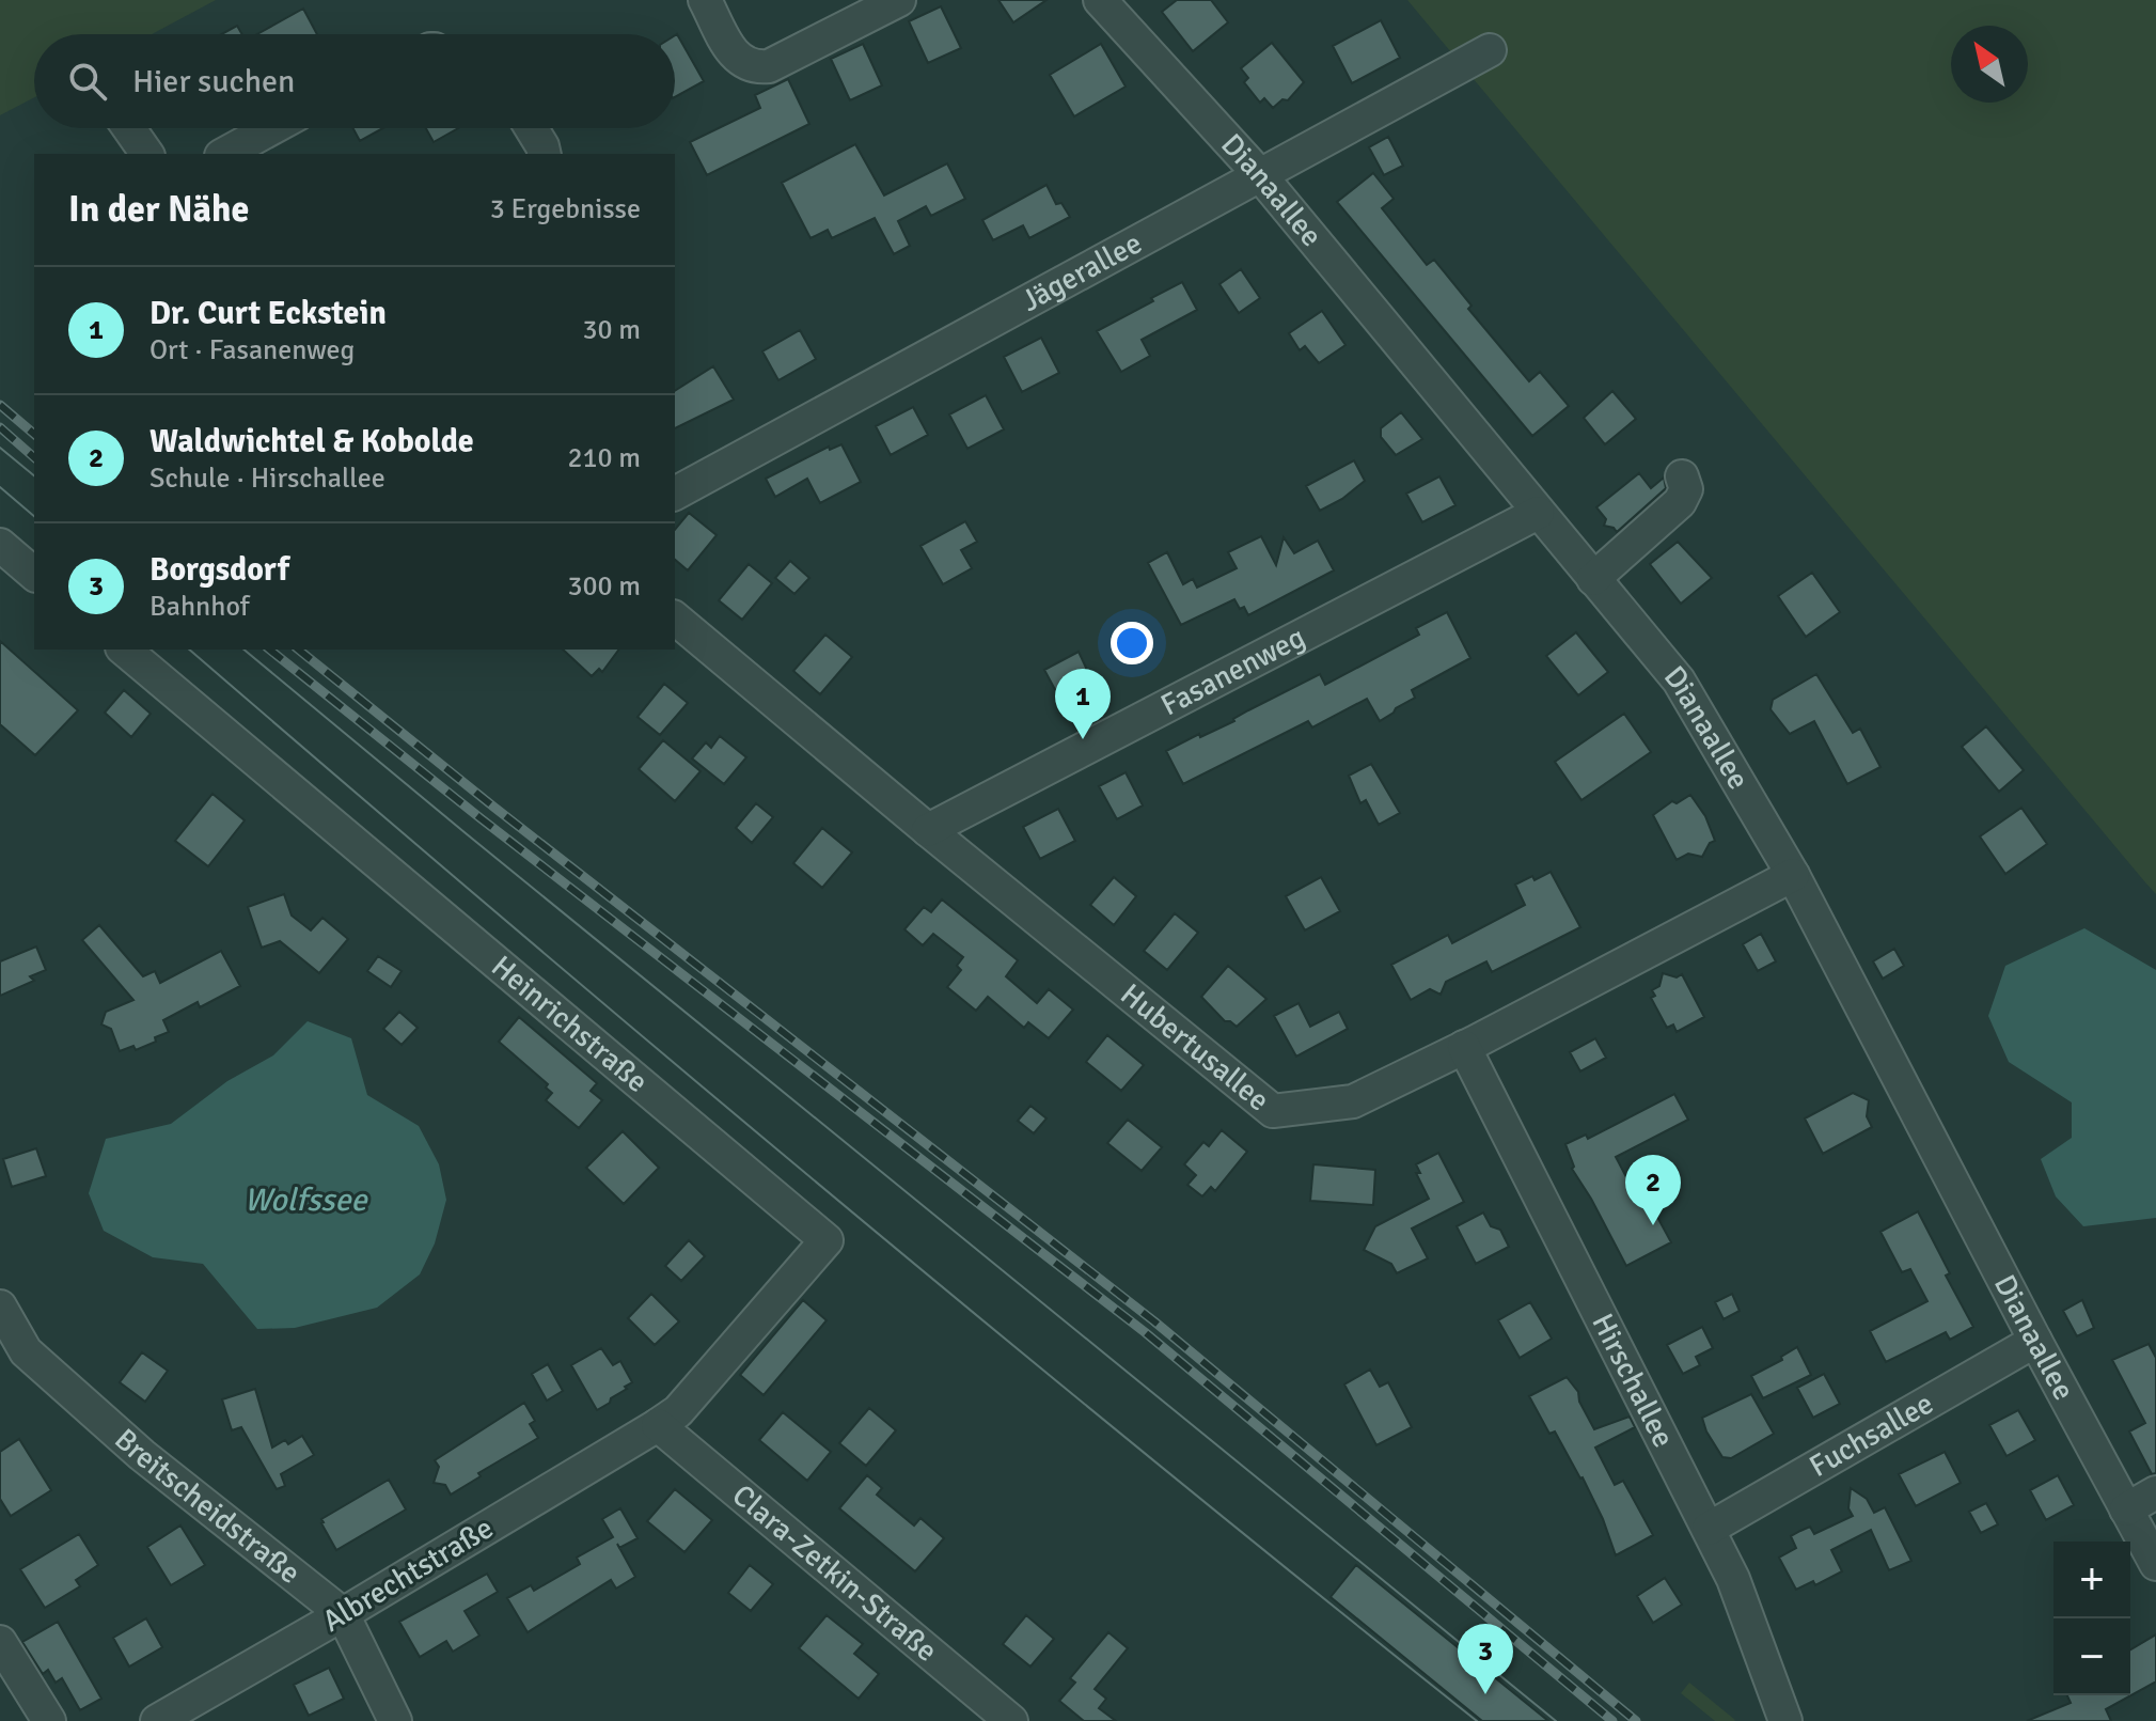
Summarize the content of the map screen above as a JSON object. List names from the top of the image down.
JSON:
{
  "streets": {
    "street": [
      "Dianaallee",
      "Jägerallee",
      "Fasanenweg",
      "Heinrichstraße",
      "Hubertusallee",
      "Hirschallee",
      "Fuchsallee",
      "Breitscheidstraße",
      "Clara-Zetkin-Straße",
      "Albrechtstraße"
    ]
  },
  "crossings": [
    ["Dianaallee", "Jägerallee"],
    ["Dianaallee", "Fasanenweg"],
    ["Dianaallee", "Hubertusallee"],
    ["Dianaallee", "Fuchsallee"],
    ["Fasanenweg", "Hubertusallee"],
    ["Heinrichstraße", "Clara-Zetkin-Straße"],
    ["Heinrichstraße", "Albrechtstraße"],
    ["Hubertusallee", "Hirschallee"],
    ["Hirschallee", "Fuchsallee"],
    ["Breitscheidstraße", "Albrechtstraße"],
    ["Clara-Zetkin-Straße", "Albrechtstraße"]
  ],
  "water": ["Wolfssee"],
  "north": "top left",
  "page": {
    "search": "Hier suchen",
    "heading": ["In der Nähe", "3 Ergebnisse"],
    "list": [
      {
        "mark": "1",
        "name": "Dr. Curt Eckstein",
        "note": "Ort · Fasanenweg",
        "value": "30 m"
      },
      {
        "mark": "2",
        "name": "Waldwichtel & Kobolde",
        "note": "Schule · Hirschallee",
        "value": "210 m"
      },
      {
        "mark": "3",
        "name": "Borgsdorf",
        "note": "Bahnhof",
        "value": "300 m"
      }
    ],
    "pins": ["1", "2", "3"],
    "map_buttons": ["+", "−"]
  }
}
